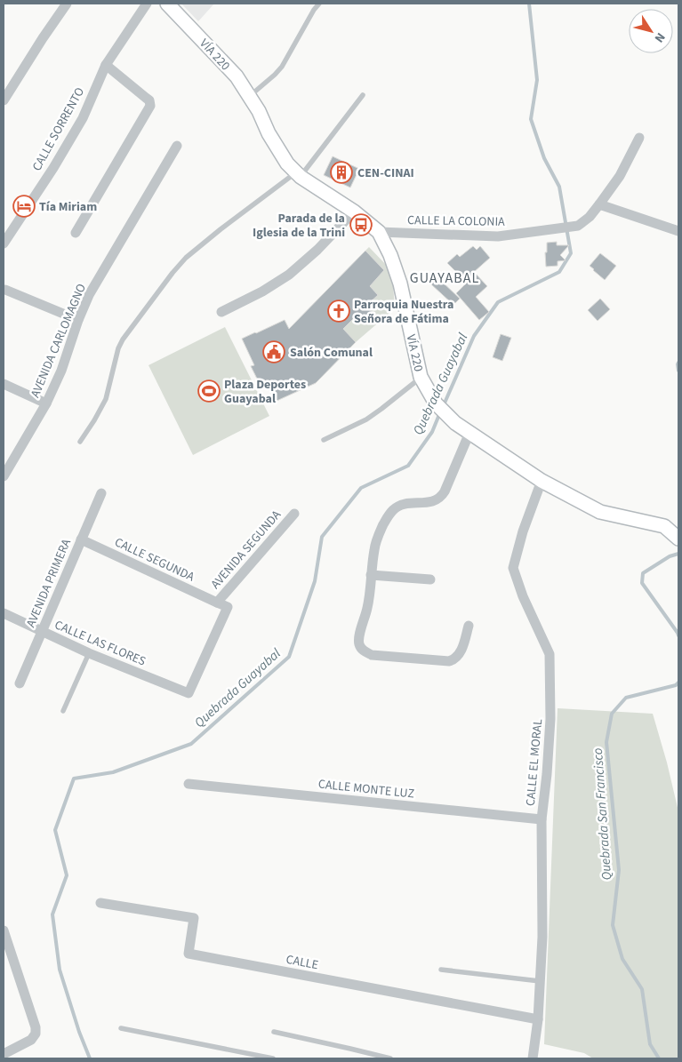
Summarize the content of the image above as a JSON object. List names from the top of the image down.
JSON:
{
  "streets": {
    "main road": ["VÍA 220"],
    "street": [
      "CALLE SORRENTO",
      "CALLE LA COLONIA",
      "AVENIDA CARLOMAGNO",
      "AVENIDA SEGUNDA",
      "CALLE SEGUNDA",
      "AVENIDA PRIMERA",
      "CALLE LAS FLORES",
      "CALLE EL MORAL",
      "CALLE MONTE LUZ",
      "CALLE"
    ]
  },
  "crossings": [
    ["VÍA 220", "CALLE LA COLONIA"],
    ["VÍA 220", "CALLE EL MORAL"],
    ["AVENIDA SEGUNDA", "CALLE SEGUNDA"],
    ["AVENIDA SEGUNDA", "CALLE LAS FLORES"],
    ["CALLE SEGUNDA", "AVENIDA PRIMERA"],
    ["AVENIDA PRIMERA", "CALLE LAS FLORES"],
    ["CALLE EL MORAL", "CALLE MONTE LUZ"],
    ["CALLE EL MORAL", "CALLE"]
  ],
  "districts": ["GUAYABAL"],
  "water": ["Quebrada Guayabal", "Quebrada San Francisco"],
  "places": {
    "building": ["CEN-CINAI"],
    "hotel": ["Tía Miriam"],
    "bus stop": ["Parada de la Iglesia de la Trini"],
    "church": ["Parroquia Nuestra Señora de Fátima"],
    "public building": ["Salón Comunal"],
    "sports": ["Plaza Deportes Guayabal"]
  },
  "north": "bottom right"
}
